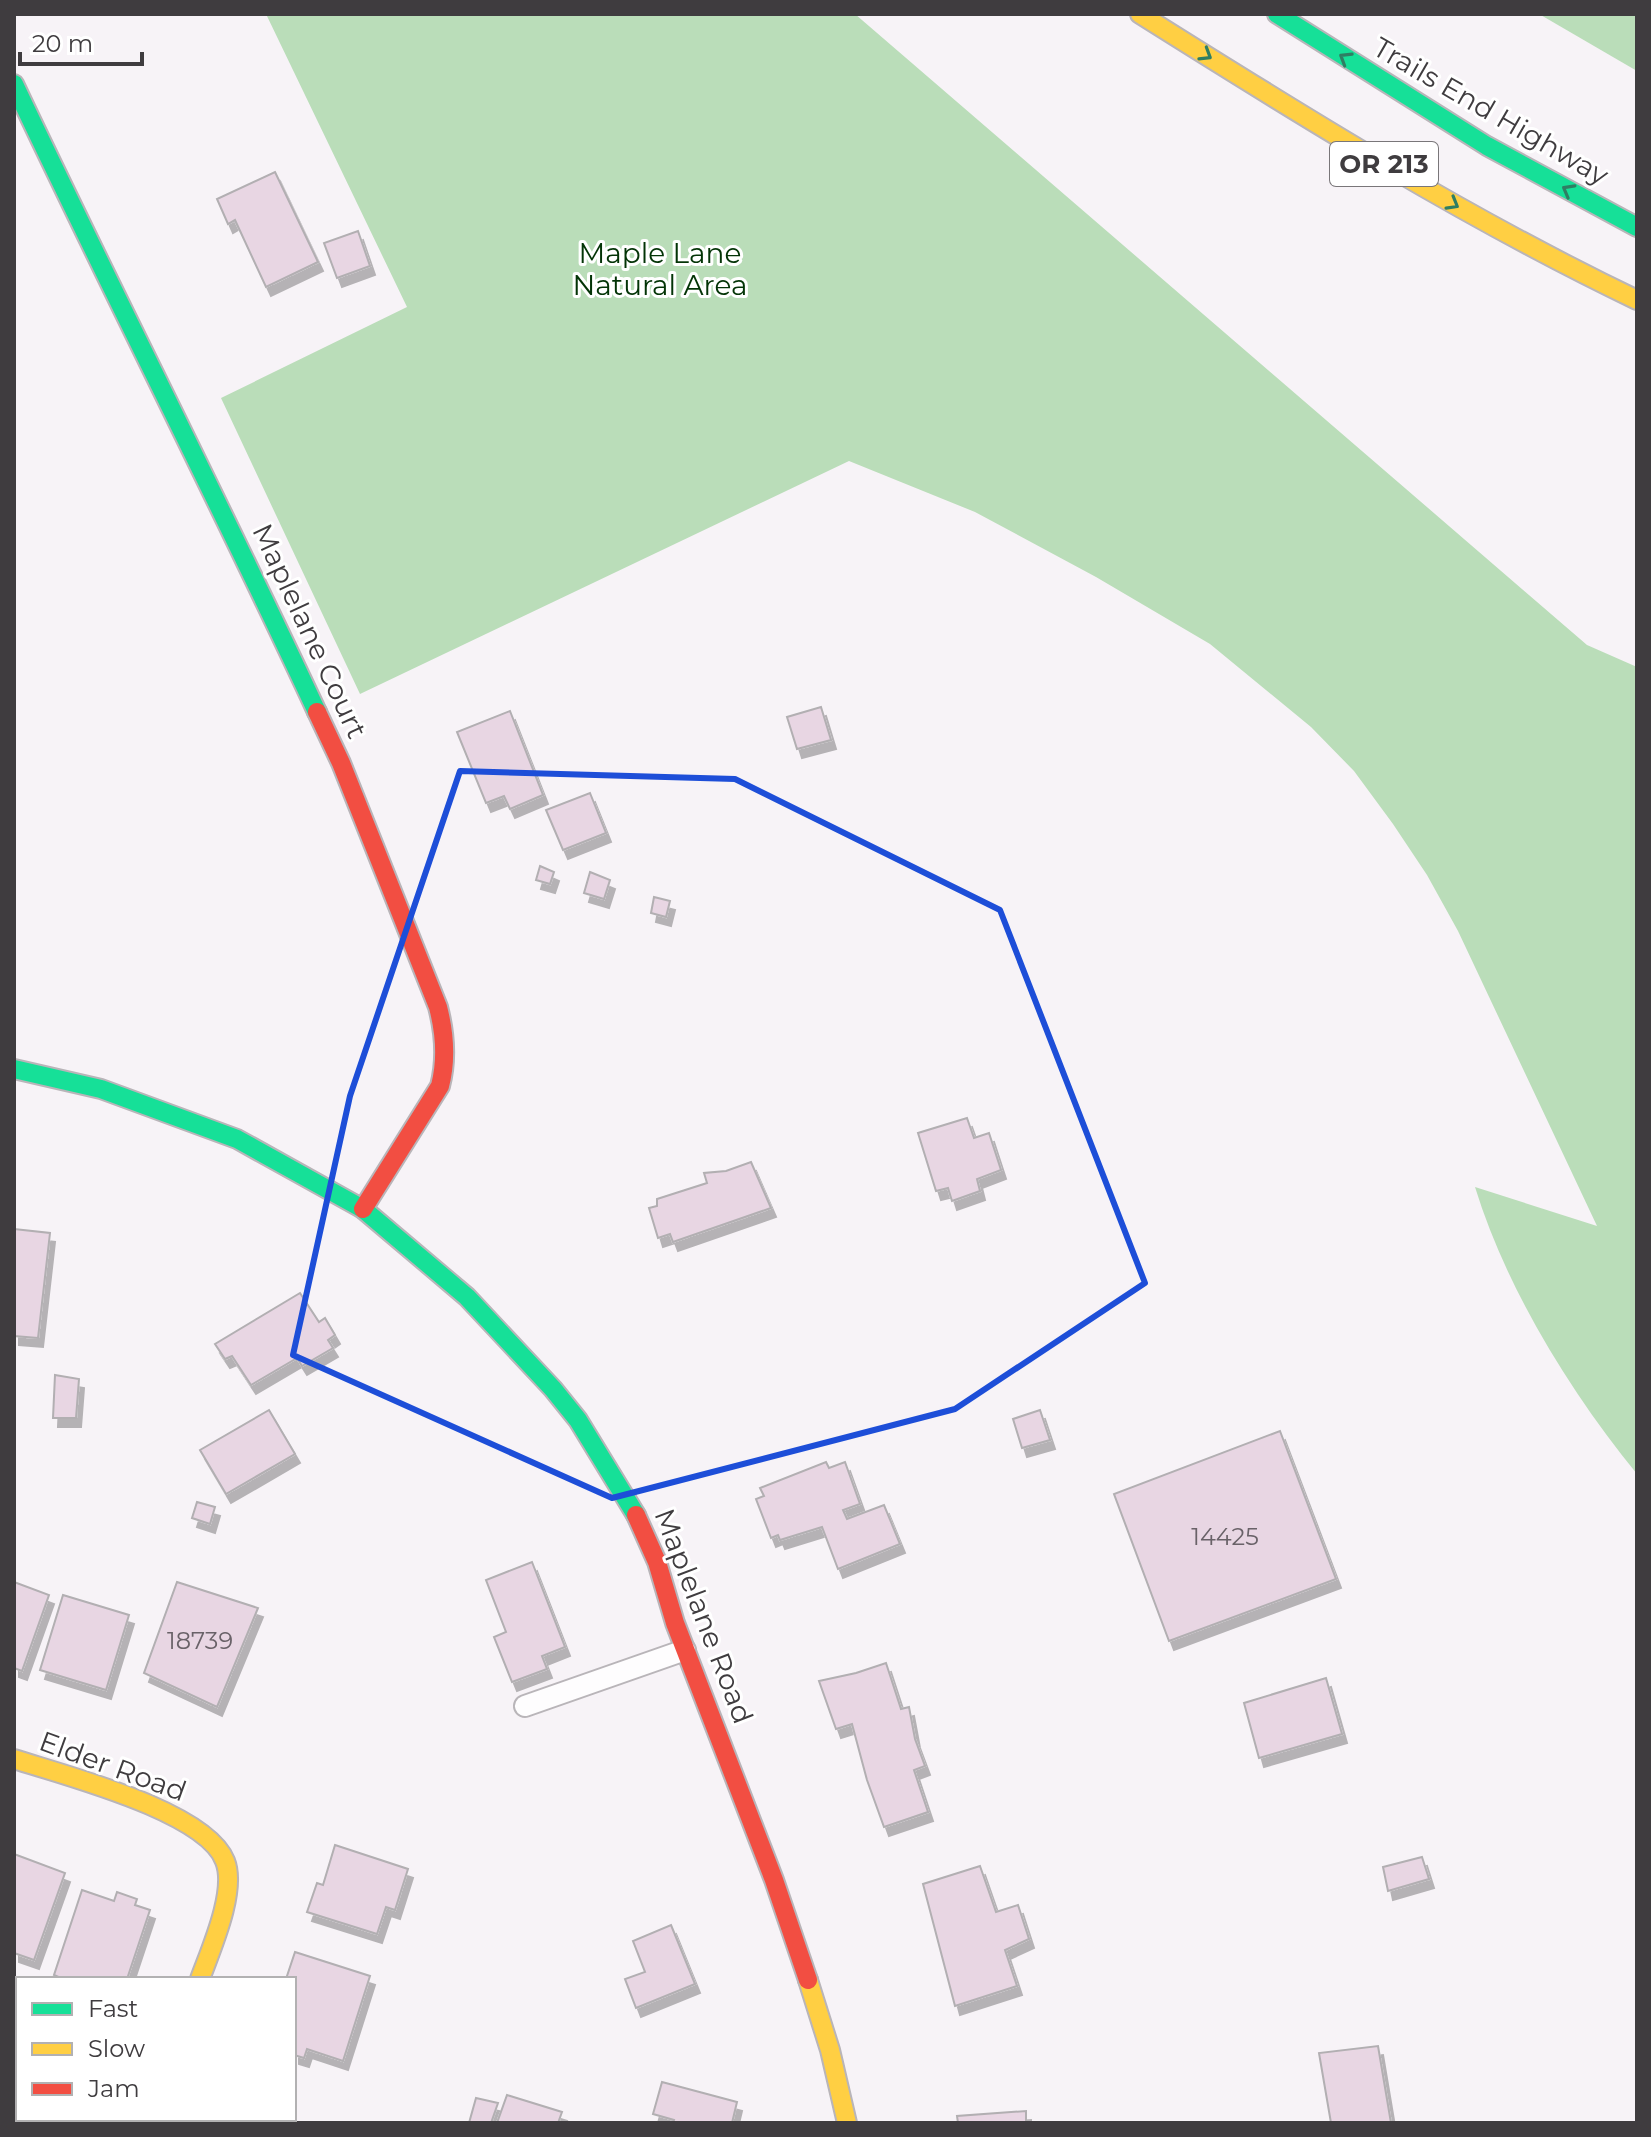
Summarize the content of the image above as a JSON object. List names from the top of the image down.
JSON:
{
  "streets": {
    "main road": [
      "Trails End Highway",
      "OR 213",
      "Maplelane Court",
      "Maplelane Road",
      "Elder Road"
    ]
  },
  "crossings": [
    ["Maplelane Court", "Maplelane Road"]
  ],
  "parks": ["Maple Lane Natural Area"],
  "house_numbers": ["14425", "18739"],
  "legend": ["Fast", "Slow", "Jam"],
  "scale_bar": "20 m"
}
